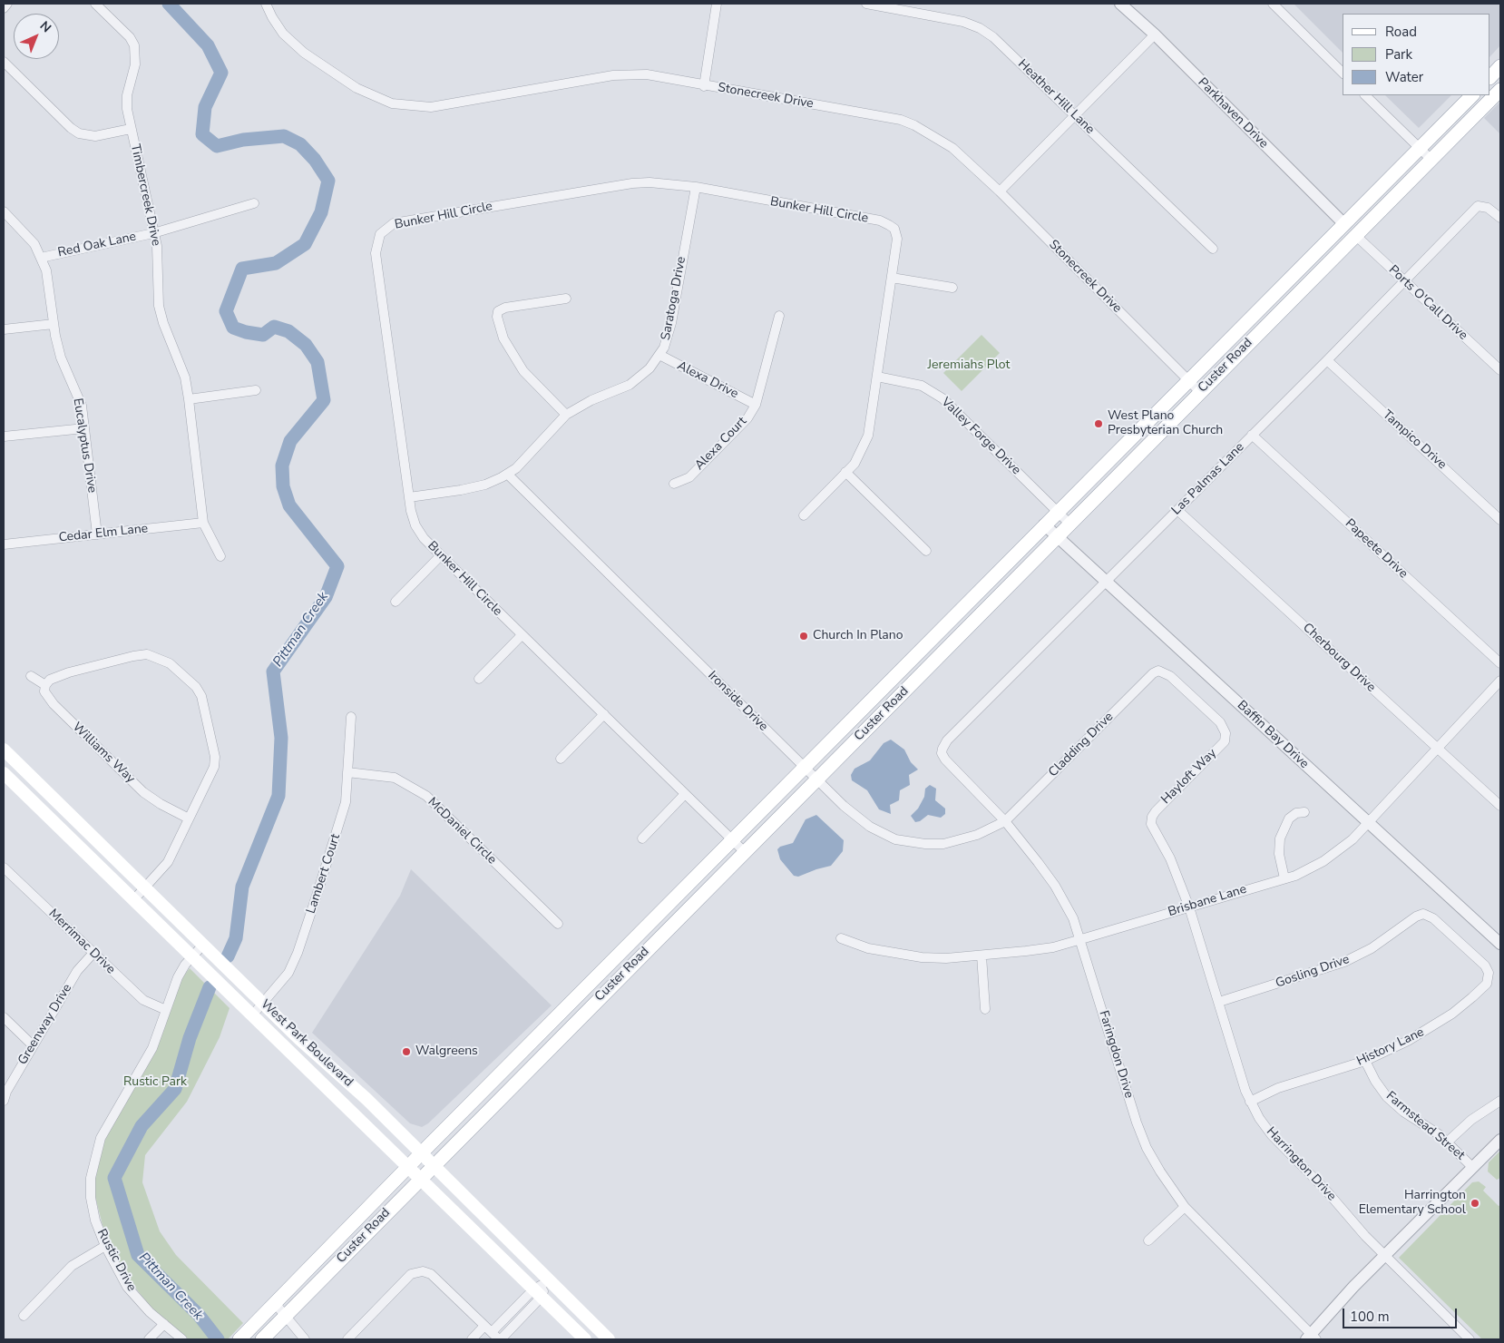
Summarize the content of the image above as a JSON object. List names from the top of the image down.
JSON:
{
  "streets": {
    "main road": ["Custer Road", "West Park Boulevard"],
    "street": [
      "Stonecreek Drive",
      "Heather Hill Lane",
      "Parkhaven Drive",
      "Timbercreek Drive",
      "Bunker Hill Circle",
      "Red Oak Lane",
      "Saratoga Drive",
      "Ports O'Call Drive",
      "Alexa Drive",
      "Valley Forge Drive",
      "Tampico Drive",
      "Alexa Court",
      "Eucalyptus Drive",
      "Las Palmas Lane",
      "Cedar Elm Lane",
      "Papeete Drive",
      "Cherbourg Drive",
      "Ironside Drive",
      "Baffin Bay Drive",
      "Cladding Drive",
      "Williams Way",
      "Hayloft Way",
      "McDaniel Circle",
      "Lambert Court",
      "Brisbane Lane",
      "Merrimac Drive",
      "Gosling Drive",
      "Greenway Drive",
      "History Lane",
      "Faringdon Drive",
      "Farmstead Street",
      "Harrington Drive",
      "Rustic Drive"
    ]
  },
  "crossings": [
    ["Stonecreek Drive", "Custer Road"],
    ["Parkhaven Drive", "Custer Road"],
    ["Timbercreek Drive", "Red Oak Lane"],
    ["Timbercreek Drive", "Cedar Elm Lane"],
    ["Bunker Hill Circle", "Saratoga Drive"],
    ["Bunker Hill Circle", "Custer Road"],
    ["Bunker Hill Circle", "Valley Forge Drive"],
    ["Red Oak Lane", "Eucalyptus Drive"],
    ["Saratoga Drive", "Alexa Drive"],
    ["Saratoga Drive", "Ironside Drive"],
    ["Ports O'Call Drive", "Custer Road"],
    ["Ports O'Call Drive", "Las Palmas Lane"],
    ["Custer Road", "Valley Forge Drive"],
    ["Custer Road", "Ironside Drive"],
    ["Custer Road", "Baffin Bay Drive"],
    ["Custer Road", "West Park Boulevard"],
    ["Alexa Drive", "Alexa Court"],
    ["Tampico Drive", "Las Palmas Lane"],
    ["Eucalyptus Drive", "Cedar Elm Lane"],
    ["Las Palmas Lane", "Papeete Drive"],
    ["Las Palmas Lane", "Cherbourg Drive"],
    ["Las Palmas Lane", "Baffin Bay Drive"],
    ["Las Palmas Lane", "Faringdon Drive"],
    ["Cherbourg Drive", "Brisbane Lane"],
    ["Ironside Drive", "Cladding Drive"],
    ["Ironside Drive", "Faringdon Drive"],
    ["Baffin Bay Drive", "Brisbane Lane"],
    ["Cladding Drive", "Hayloft Way"],
    ["Cladding Drive", "Faringdon Drive"],
    ["Hayloft Way", "Harrington Drive"],
    ["McDaniel Circle", "Lambert Court"],
    ["Lambert Court", "West Park Boulevard"],
    ["Brisbane Lane", "Faringdon Drive"],
    ["Brisbane Lane", "Harrington Drive"],
    ["Merrimac Drive", "Greenway Drive"],
    ["Merrimac Drive", "Rustic Drive"],
    ["Gosling Drive", "History Lane"],
    ["Gosling Drive", "Harrington Drive"],
    ["West Park Boulevard", "Rustic Drive"],
    ["History Lane", "Farmstead Street"],
    ["History Lane", "Harrington Drive"]
  ],
  "water": ["Pittman Creek"],
  "parks": ["Jeremiahs Plot", "Rustic Park"],
  "places": [
    "West Plano Presbyterian Church",
    "Church In Plano",
    "Walgreens",
    "Harrington Elementary School"
  ],
  "legend": ["Road", "Park", "Water"],
  "scale_bar": "100 m",
  "north": "top right"
}
